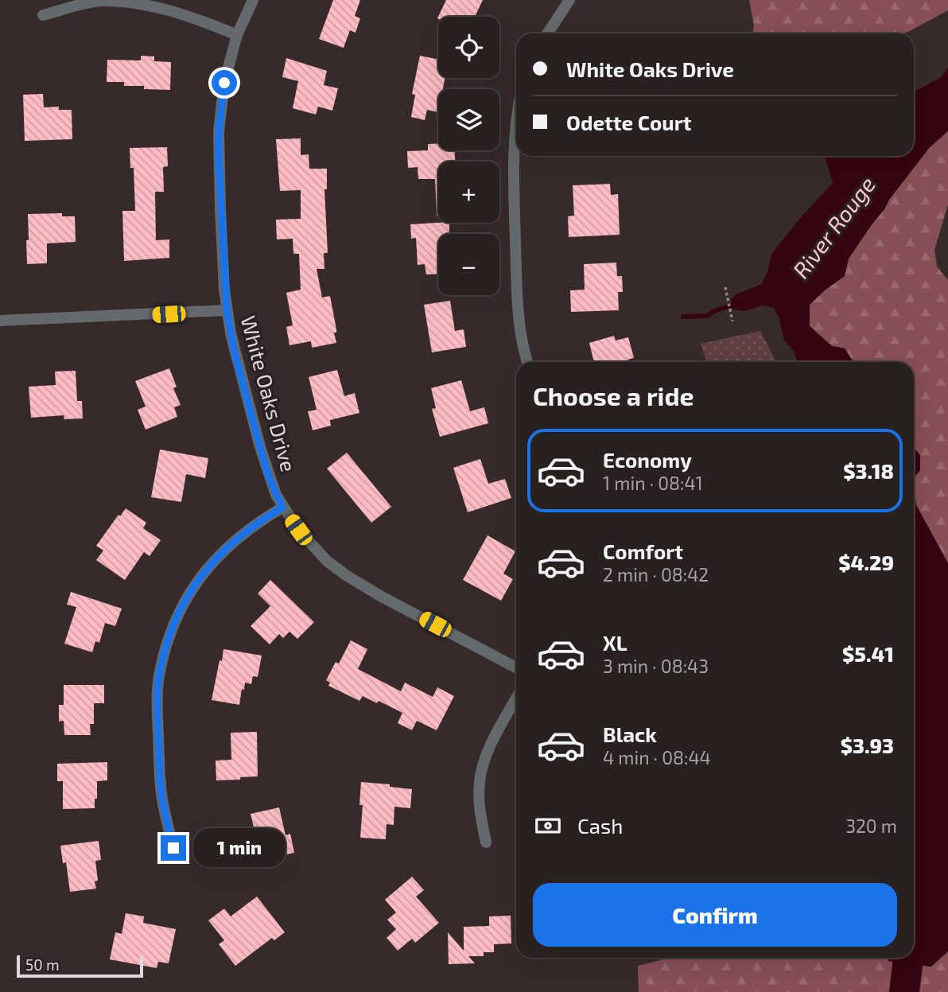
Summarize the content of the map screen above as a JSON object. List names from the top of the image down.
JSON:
{
  "streets": {
    "street": ["White Oaks Drive"]
  },
  "water": ["River Rouge"],
  "scale_bar": "50 m",
  "page": {
    "map_buttons": ["+", "−"],
    "banner": ["White Oaks Drive", "Odette Court"],
    "heading": "Choose a ride",
    "list": [
      {
        "name": "Economy",
        "note": "1 min · 08:41",
        "value": "$3.18"
      },
      {
        "name": "Comfort",
        "note": "2 min · 08:42",
        "value": "$4.29"
      },
      {
        "name": "XL",
        "note": "3 min · 08:43",
        "value": "$5.41"
      },
      {
        "name": "Black",
        "note": "4 min · 08:44",
        "value": "$3.93"
      }
    ],
    "pay": ["Cash", "320 m"],
    "bubble": "1 min",
    "buttons": "Confirm",
    "scale": "50 m"
  }
}
